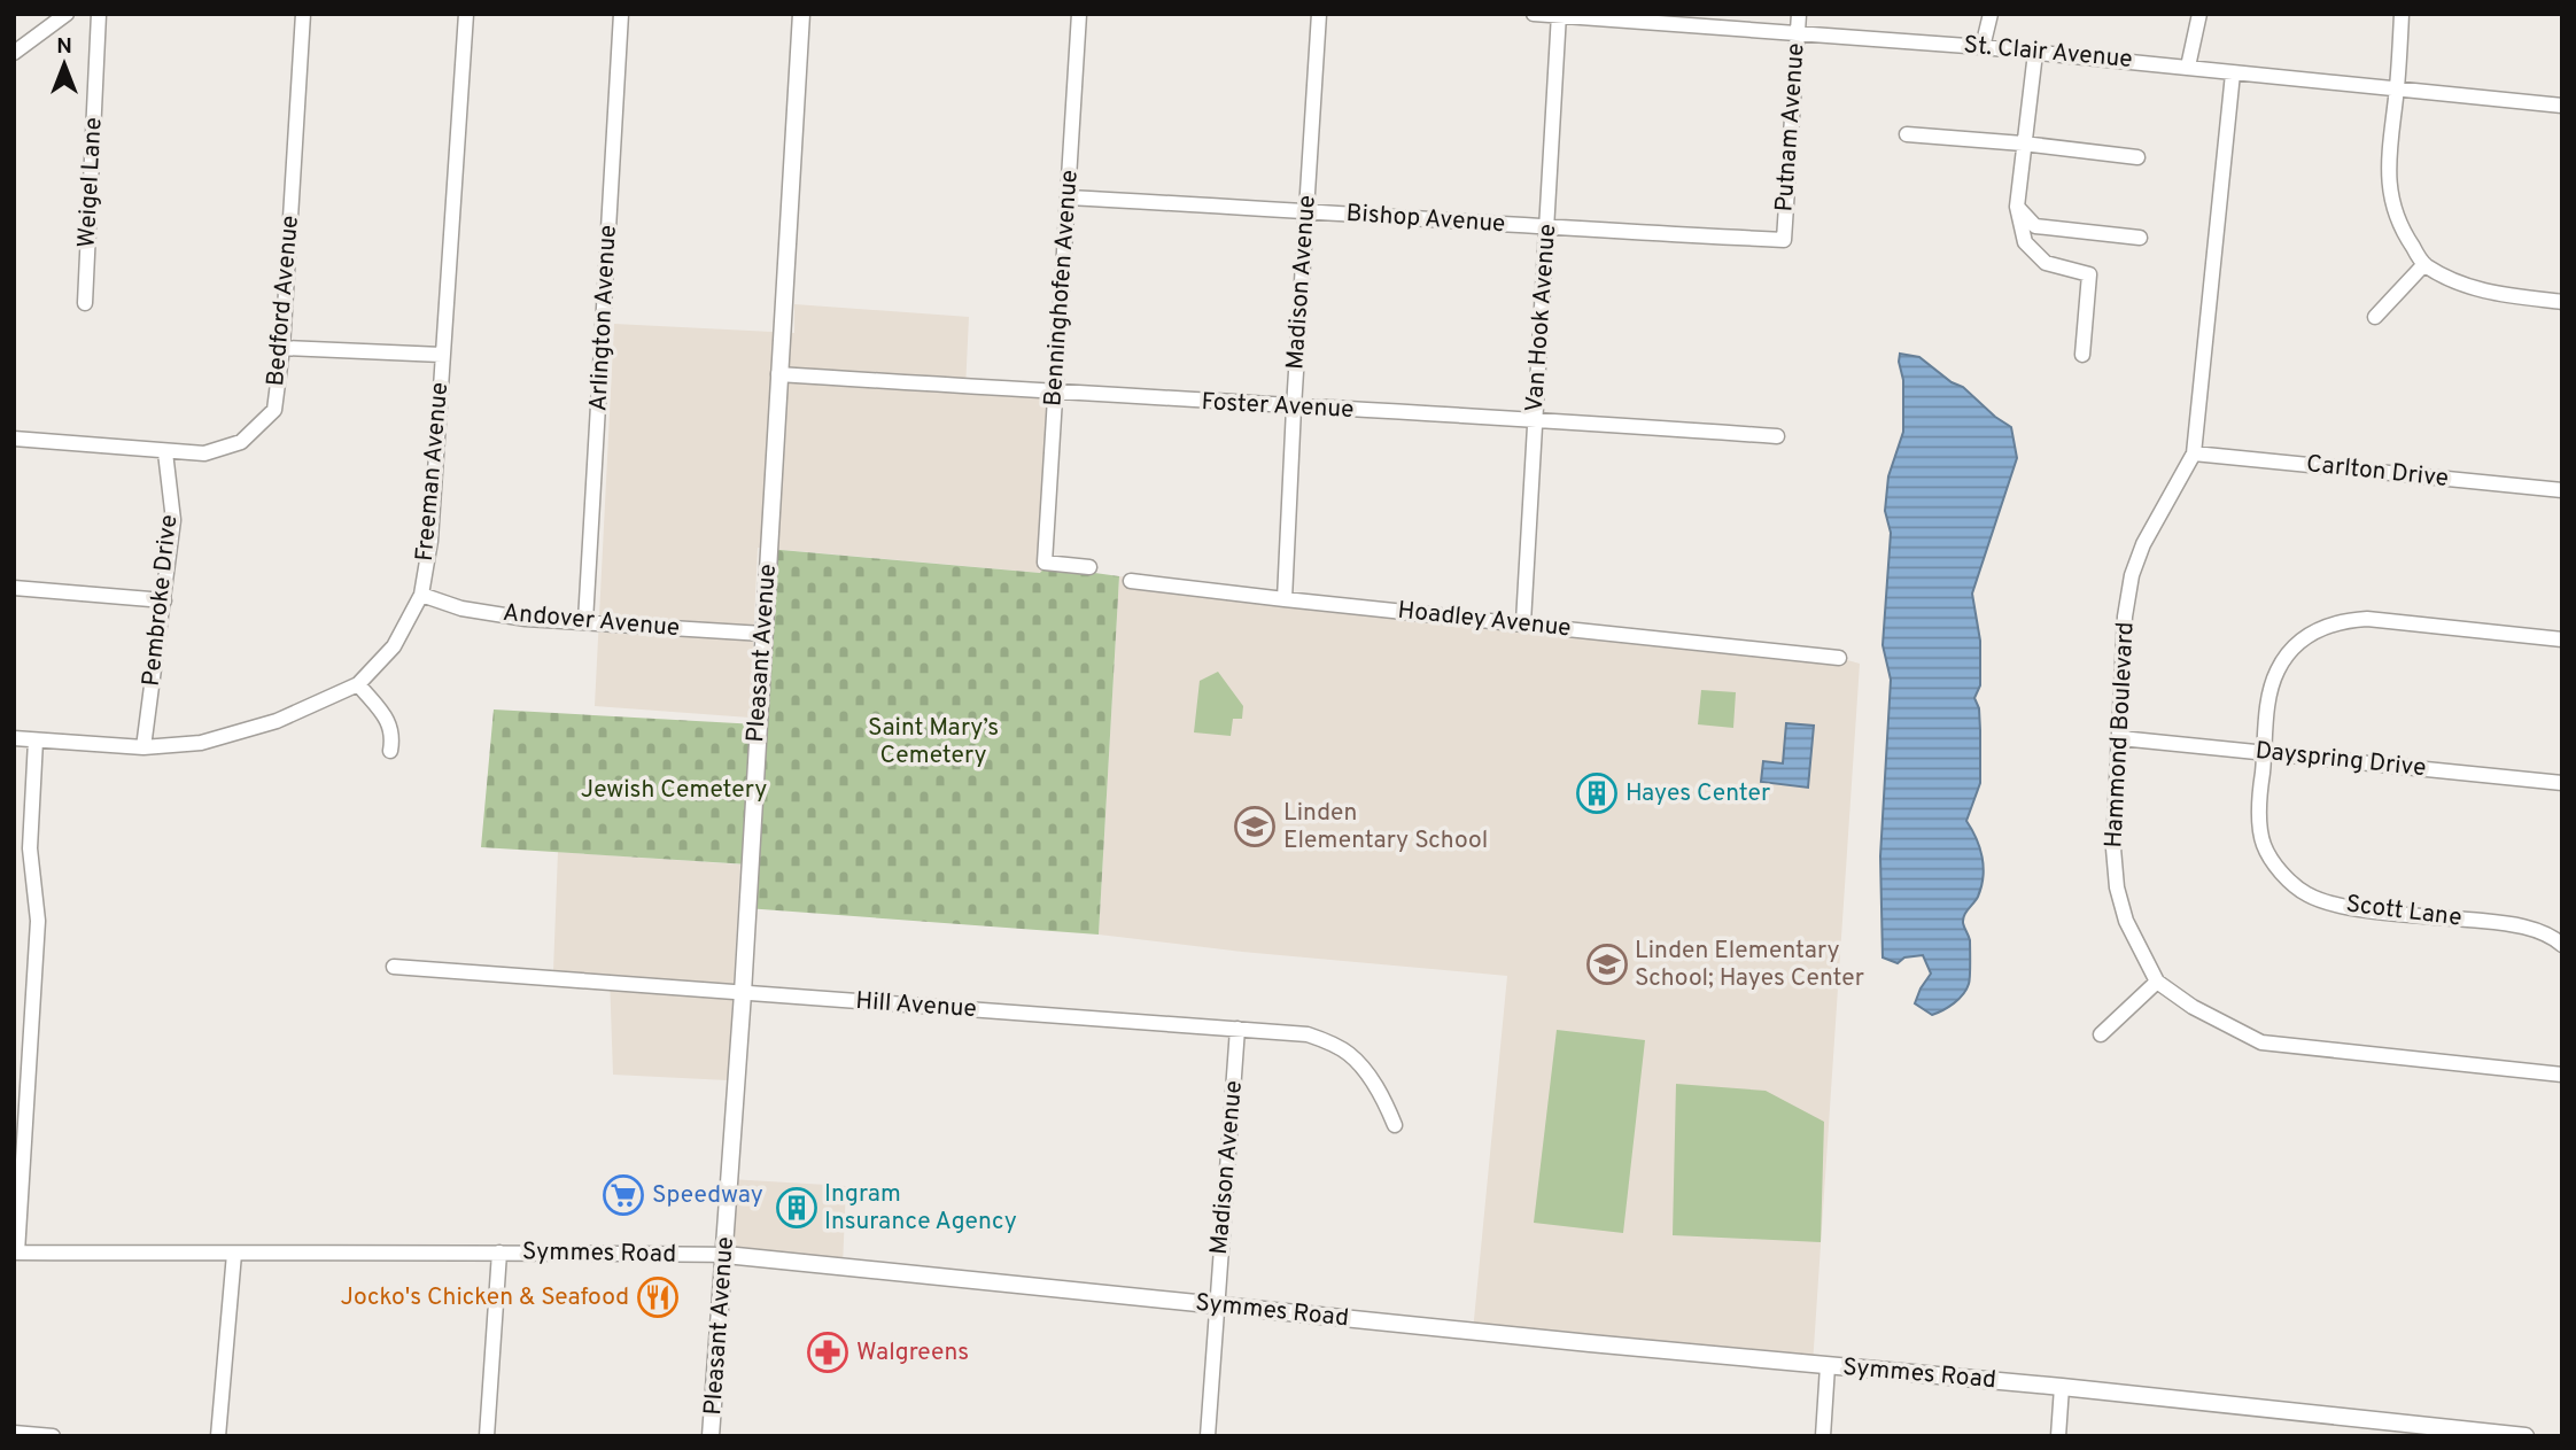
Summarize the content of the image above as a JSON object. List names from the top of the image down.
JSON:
{
  "streets": {
    "main road": ["Pleasant Avenue", "Symmes Road"],
    "street": [
      "St. Clair Avenue",
      "Putnam Avenue",
      "Weigel Lane",
      "Bishop Avenue",
      "Madison Avenue",
      "Benninghofen Avenue",
      "Bedford Avenue",
      "Arlington Avenue",
      "Van Hook Avenue",
      "Foster Avenue",
      "Freeman Avenue",
      "Carlton Drive",
      "Pembroke Drive",
      "Hoadley Avenue",
      "Andover Avenue",
      "Hammond Boulevard",
      "Dayspring Drive",
      "Scott Lane",
      "Hill Avenue"
    ]
  },
  "crossings": [
    ["St. Clair Avenue", "Putnam Avenue"],
    ["St. Clair Avenue", "Van Hook Avenue"],
    ["St. Clair Avenue", "Hammond Boulevard"],
    ["Putnam Avenue", "Bishop Avenue"],
    ["Bishop Avenue", "Madison Avenue"],
    ["Bishop Avenue", "Benninghofen Avenue"],
    ["Bishop Avenue", "Van Hook Avenue"],
    ["Madison Avenue", "Foster Avenue"],
    ["Madison Avenue", "Hoadley Avenue"],
    ["Madison Avenue", "Hill Avenue"],
    ["Madison Avenue", "Symmes Road"],
    ["Benninghofen Avenue", "Foster Avenue"],
    ["Bedford Avenue", "Pembroke Drive"],
    ["Arlington Avenue", "Andover Avenue"],
    ["Van Hook Avenue", "Foster Avenue"],
    ["Van Hook Avenue", "Hoadley Avenue"],
    ["Foster Avenue", "Pleasant Avenue"],
    ["Freeman Avenue", "Pembroke Drive"],
    ["Freeman Avenue", "Andover Avenue"],
    ["Carlton Drive", "Hammond Boulevard"],
    ["Andover Avenue", "Pleasant Avenue"],
    ["Pleasant Avenue", "Hill Avenue"],
    ["Pleasant Avenue", "Symmes Road"],
    ["Hammond Boulevard", "Dayspring Drive"],
    ["Dayspring Drive", "Scott Lane"]
  ],
  "parks": ["Saint Mary’s Cemetery", "Jewish Cemetery"],
  "places": {
    "building": ["Hayes Center", "Ingram Insurance Agency"],
    "school or university": ["Linden Elementary School", "Linden Elementary School; Hayes Center"],
    "supermarket": ["Speedway"],
    "restaurant": ["Jocko's Chicken & Seafood"],
    "pharmacy": ["Walgreens"]
  },
  "north": "top"
}
